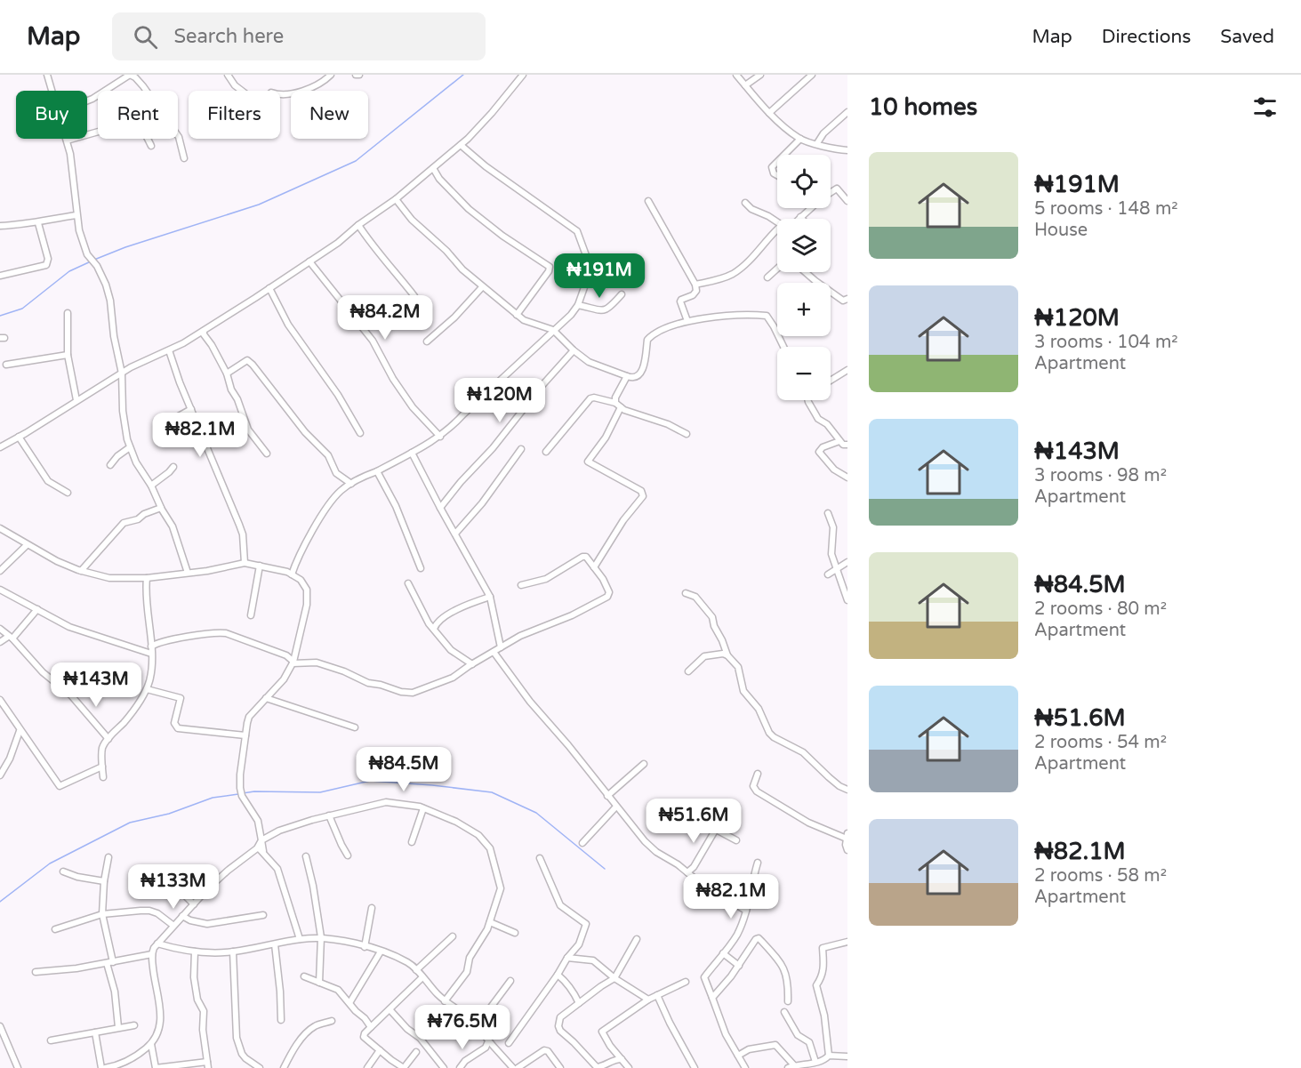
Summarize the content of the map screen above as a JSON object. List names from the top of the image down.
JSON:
{
  "page": {
    "header": "Map",
    "search": "Search here",
    "nav": ["Map", "Directions", "Saved"],
    "heading": "10 homes",
    "chip": [
      "Buy",
      "Rent",
      "Filters",
      "New"
    ],
    "list": [
      {
        "name": "₦191M",
        "note": "5 rooms · 148 m² · House"
      },
      {
        "name": "₦120M",
        "note": "3 rooms · 104 m² · Apartment"
      },
      {
        "name": "₦143M",
        "note": "3 rooms · 98 m² · Apartment"
      },
      {
        "name": "₦84.5M",
        "note": "2 rooms · 80 m² · Apartment"
      },
      {
        "name": "₦51.6M",
        "note": "2 rooms · 54 m² · Apartment"
      },
      {
        "name": "₦82.1M",
        "note": "2 rooms · 58 m² · Apartment"
      }
    ],
    "map_buttons": ["+", "−"],
    "price": [
      "₦191M",
      "₦84.2M",
      "₦120M",
      "₦82.1M",
      "₦143M",
      "₦84.5M",
      "₦51.6M",
      "₦133M",
      "₦82.1M",
      "₦76.5M"
    ]
  }
}
